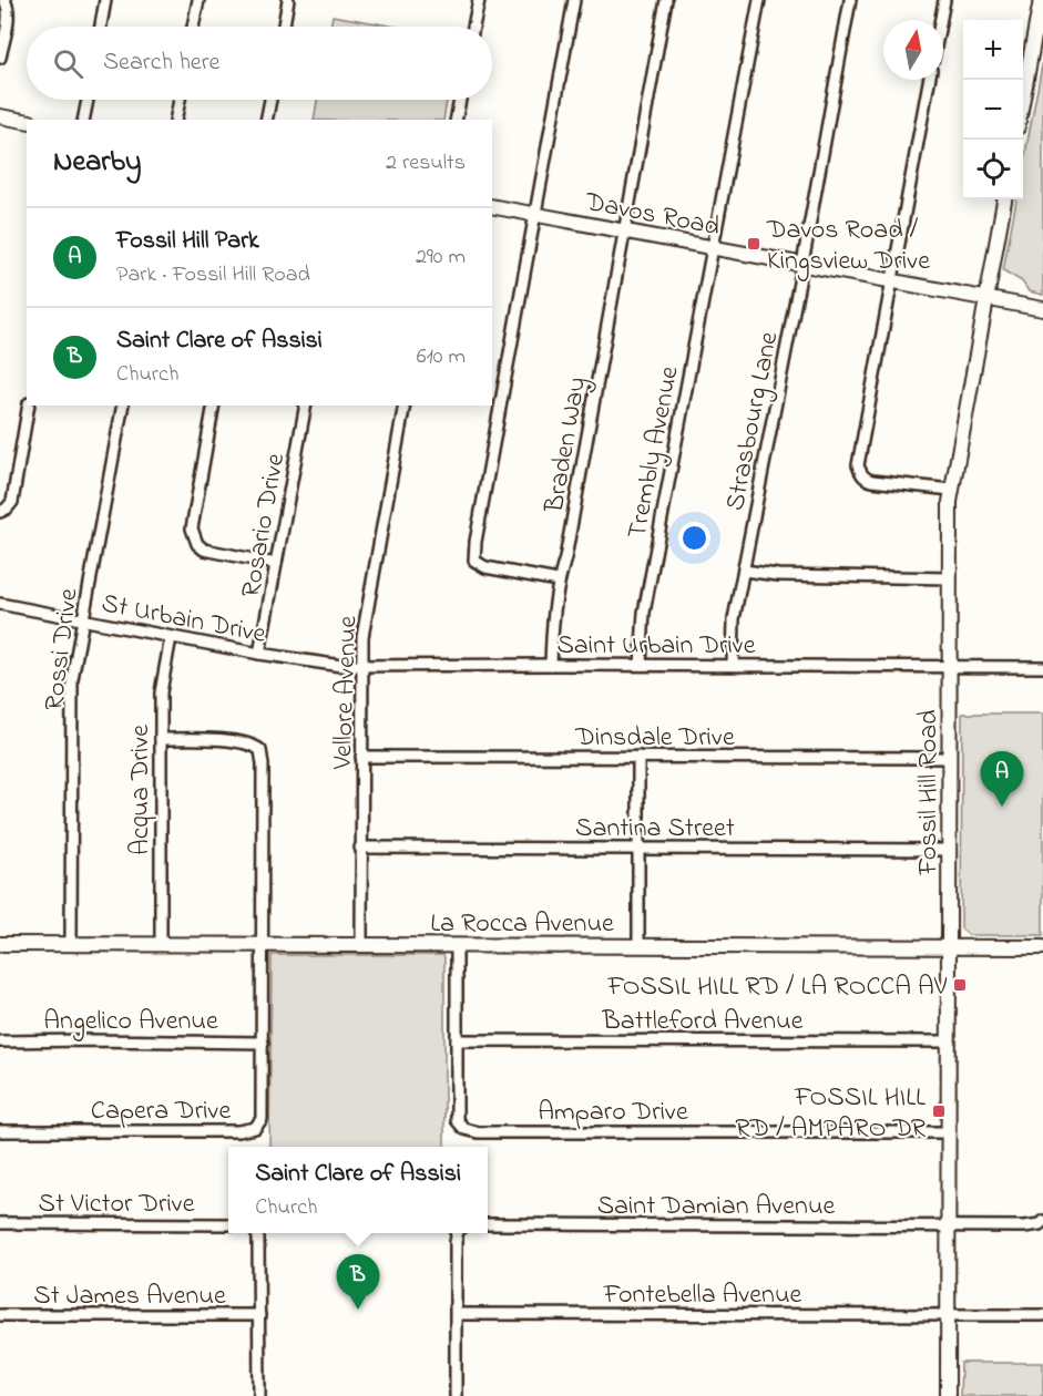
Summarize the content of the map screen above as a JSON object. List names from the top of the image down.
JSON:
{
  "streets": {
    "street": [
      "Davos Road",
      "Strasbourg Lane",
      "Braden Way",
      "Trembly Avenue",
      "Rosario Drive",
      "St Urbain Drive",
      "Saint Urbain Drive",
      "Rossi Drive",
      "Vellore Avenue",
      "Dinsdale Drive",
      "Acqua Drive",
      "Fossil Hill Road",
      "Santina Street",
      "La Rocca Avenue",
      "Angelico Avenue",
      "Battleford Avenue",
      "Capera Drive",
      "Amparo Drive",
      "St Victor Drive",
      "Saint Damian Avenue",
      "Fontebella Avenue",
      "St James Avenue"
    ]
  },
  "crossings": [
    ["Davos Road", "Strasbourg Lane"],
    ["Davos Road", "Braden Way"],
    ["Davos Road", "Trembly Avenue"],
    ["Davos Road", "Fossil Hill Road"],
    ["Strasbourg Lane", "Saint Urbain Drive"],
    ["Braden Way", "Saint Urbain Drive"],
    ["Trembly Avenue", "Saint Urbain Drive"],
    ["Rosario Drive", "St Urbain Drive"],
    ["St Urbain Drive", "Saint Urbain Drive"],
    ["St Urbain Drive", "Rossi Drive"],
    ["St Urbain Drive", "Vellore Avenue"],
    ["St Urbain Drive", "Acqua Drive"],
    ["Saint Urbain Drive", "Vellore Avenue"],
    ["Saint Urbain Drive", "Fossil Hill Road"],
    ["Rossi Drive", "La Rocca Avenue"],
    ["Vellore Avenue", "Dinsdale Drive"],
    ["Vellore Avenue", "Santina Street"],
    ["Vellore Avenue", "La Rocca Avenue"],
    ["Dinsdale Drive", "Fossil Hill Road"],
    ["Acqua Drive", "La Rocca Avenue"],
    ["Acqua Drive", "Capera Drive"],
    ["Fossil Hill Road", "Santina Street"],
    ["Fossil Hill Road", "La Rocca Avenue"],
    ["Fossil Hill Road", "Battleford Avenue"],
    ["Fossil Hill Road", "Amparo Drive"],
    ["Fossil Hill Road", "Saint Damian Avenue"],
    ["Fossil Hill Road", "Fontebella Avenue"],
    ["La Rocca Avenue", "Capera Drive"],
    ["La Rocca Avenue", "Amparo Drive"],
    ["Angelico Avenue", "Capera Drive"],
    ["Battleford Avenue", "Amparo Drive"]
  ],
  "places": {
    "transit": ["Davos Road / Kingsview Drive", "FOSSIL HILL RD / LA ROCCA AV", "FOSSIL HILL RD / AMPARO DR"]
  },
  "north": "top",
  "page": {
    "map_buttons": ["+", "−"],
    "search": "Search here",
    "heading": ["Nearby", "2 results"],
    "list": [
      {
        "mark": "A",
        "name": "Fossil Hill Park",
        "note": "Park · Fossil Hill Road",
        "value": "290 m"
      },
      {
        "mark": "B",
        "name": "Saint Clare of Assisi",
        "note": "Church",
        "value": "610 m"
      }
    ],
    "pins": ["A", "B"],
    "popup": ["Saint Clare of Assisi", "Church"]
  }
}
